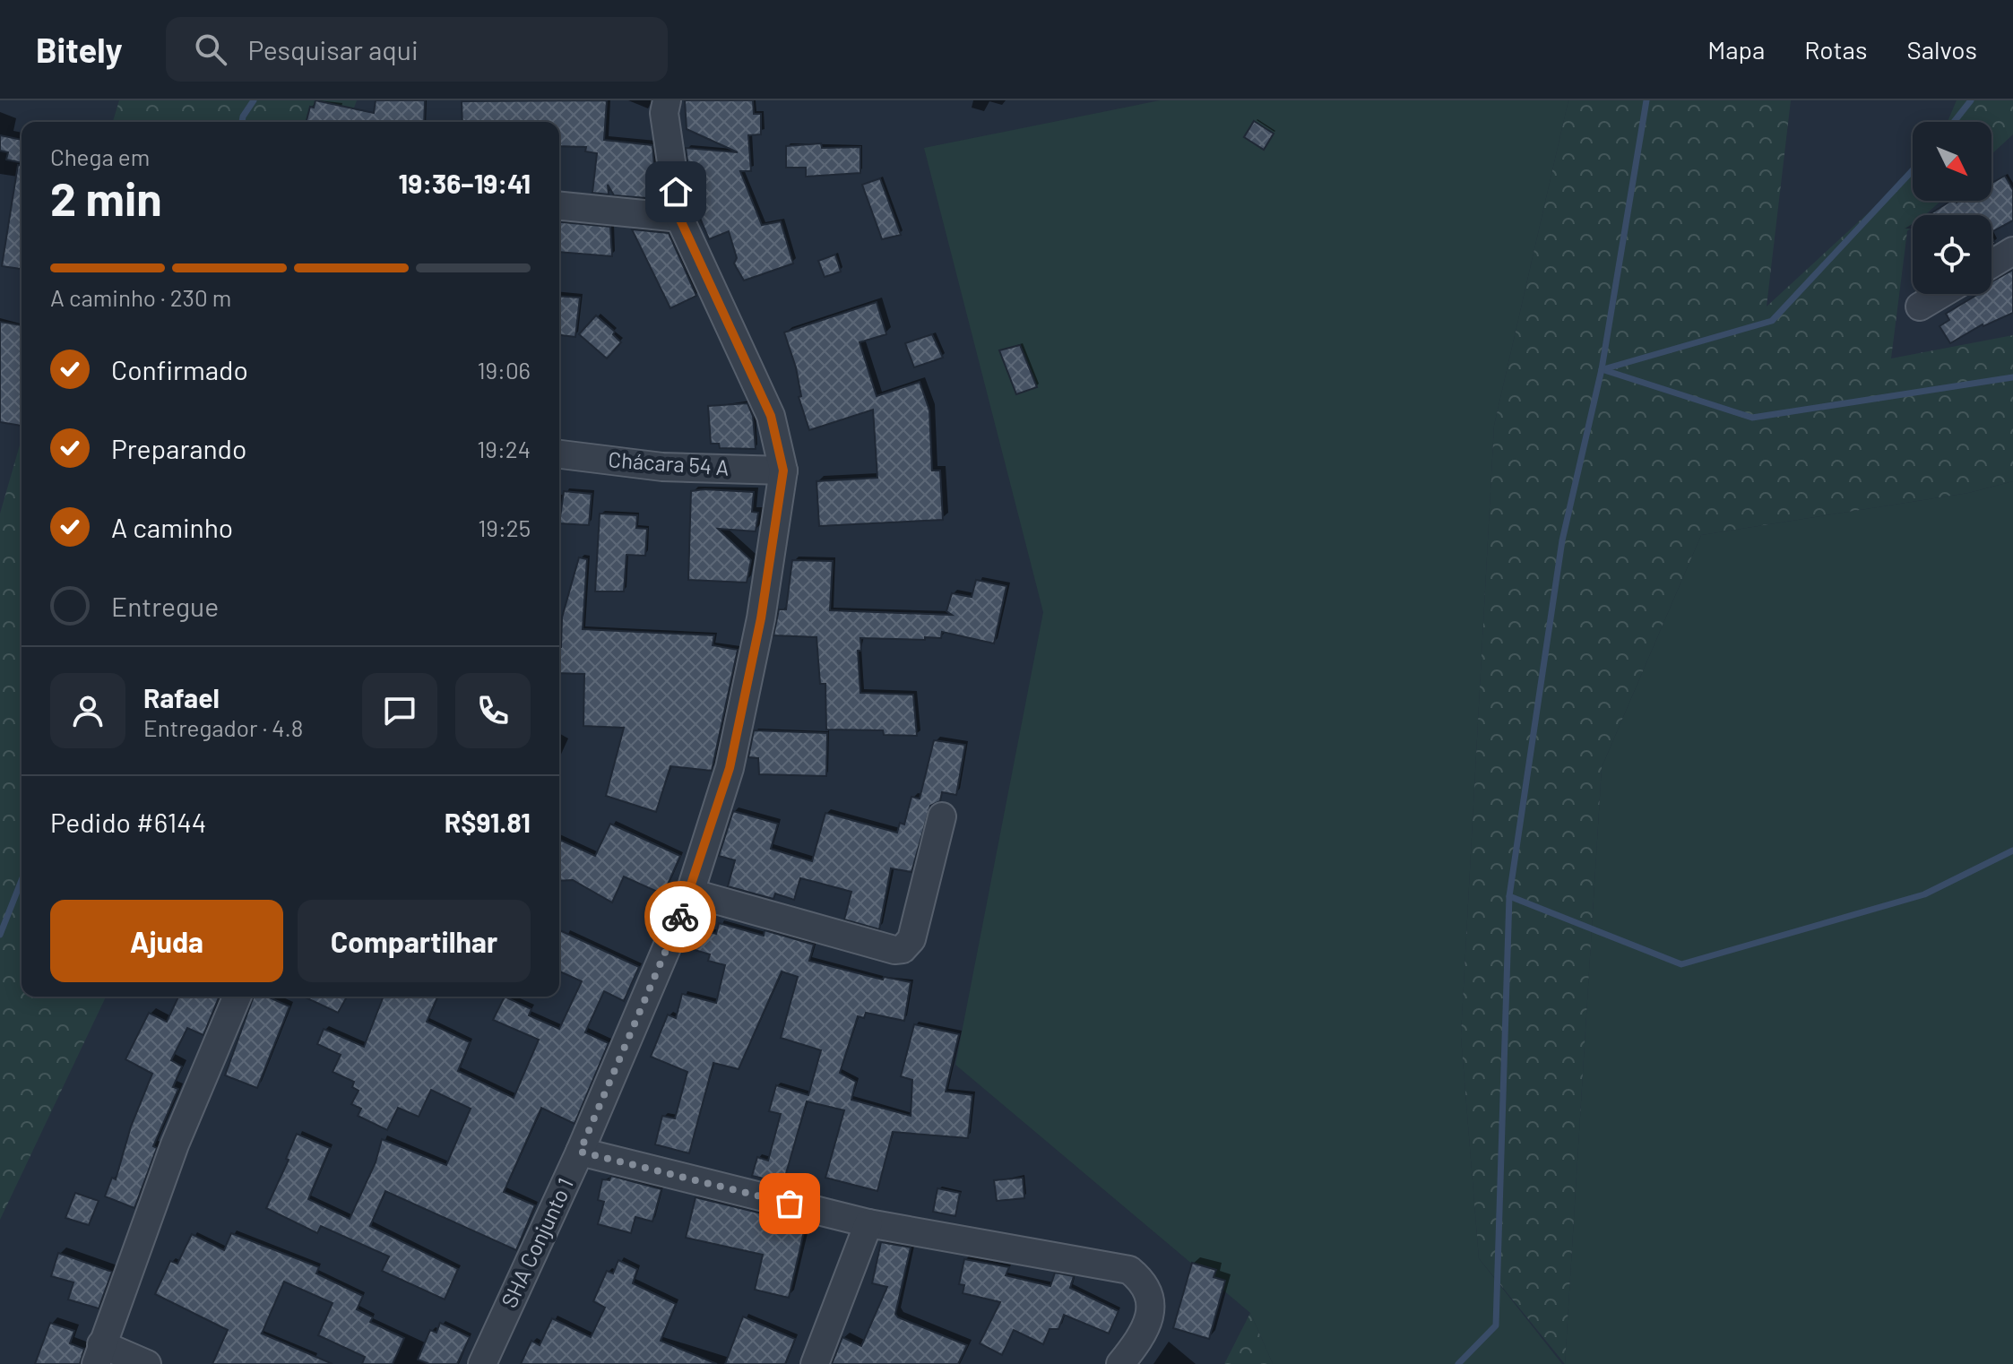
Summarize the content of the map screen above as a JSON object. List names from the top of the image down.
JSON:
{
  "streets": {
    "street": ["Chácara 54 A", "SHA Conjunto 1"]
  },
  "crossings": [
    ["Chácara 54 A", "SHA Conjunto 1"]
  ],
  "north": "bottom right",
  "page": {
    "header": "Bitely",
    "search": "Pesquisar aqui",
    "nav": ["Mapa", "Rotas", "Salvos"],
    "heading": ["2 min", "Chega em", "19:36–19:41"],
    "panel": [
      "Rafael",
      "Entregador · 4.8",
      "Pedido #6144",
      "R$91.81"
    ],
    "bar": "A caminho · 230 m",
    "list": [
      ["Confirmado", "19:06"],
      ["Preparando", "19:24"],
      ["A caminho", "19:25"],
      "Entregue"
    ],
    "buttons": ["Ajuda", "Compartilhar"]
  }
}
